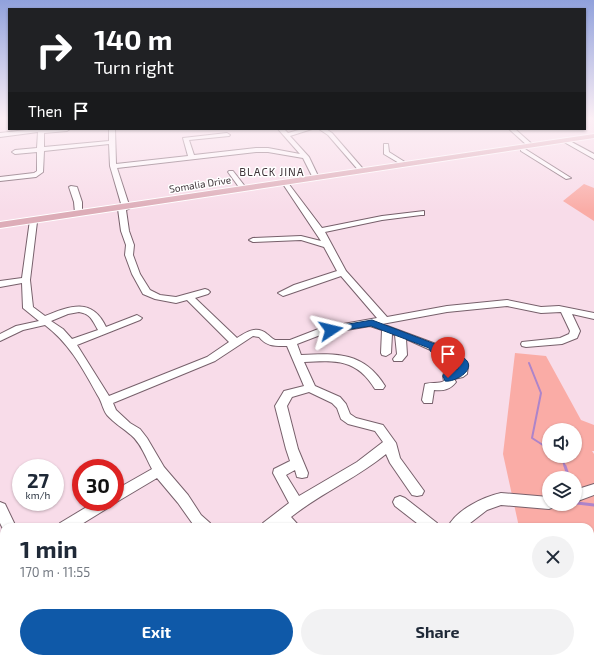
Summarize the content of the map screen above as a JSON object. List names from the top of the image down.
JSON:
{
  "streets": {
    "main road": ["Somalia Drive"]
  },
  "districts": ["BLACK JINA"],
  "page": {
    "turn": ["140 m", "Turn right"],
    "then": "Then",
    "speed": "27 km/h",
    "limit": "30",
    "heading": ["1 min", "170 m · 11:55"],
    "buttons": ["Exit", "Share"]
  }
}
